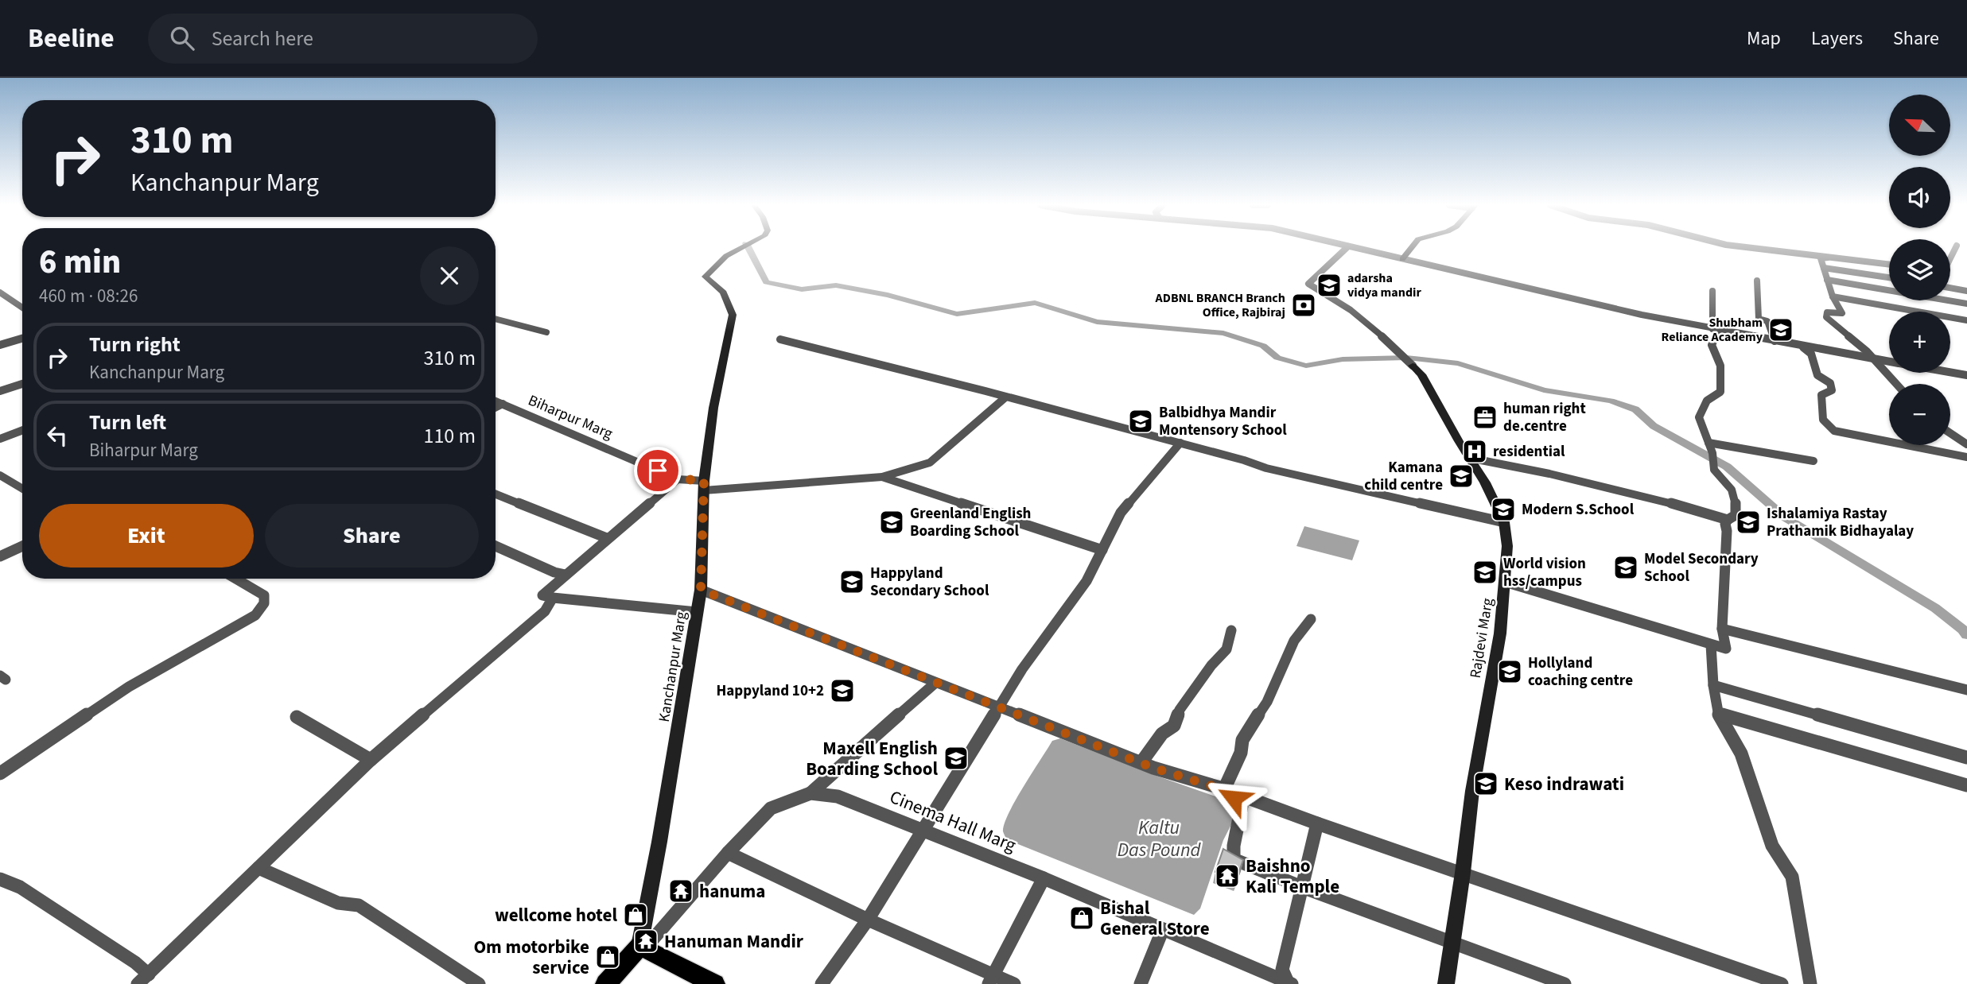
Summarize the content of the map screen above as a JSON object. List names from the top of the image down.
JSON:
{
  "streets": {
    "main road": ["Rajdevi Marg", "Kanchanpur Marg"],
    "street": ["Biharpur Marg", "Cinema Hall Marg"]
  },
  "crossings": [
    ["Biharpur Marg", "Kanchanpur Marg"],
    ["Kanchanpur Marg", "Cinema Hall Marg"]
  ],
  "water": ["Kaltu Das Pound"],
  "places": {
    "school or university": [
      "adarsha vidya mandir",
      "Shubham Reliance Academy",
      "Balbidhya Mandir Montensory School",
      "Kamana child centre",
      "Modern S.School",
      "Greenland English Boarding School",
      "Ishalamiya Rastay Prathamik Bidhayalay",
      "Model Secondary School",
      "World vision hss/campus",
      "Happyland Secondary School",
      "Hollyland coaching centre",
      "Happyland 10+2",
      "Maxell English Boarding School",
      "Keso indrawati"
    ],
    "bank": ["ADBNL BRANCH Branch Office, Rajbiraj"],
    "office": ["human right de.centre"],
    "hospital": ["residential"],
    "temple": ["Baishno Kali Temple", "hanuma", "Hanuman Mandir"],
    "shop": ["wellcome hotel", "Bishal General Store", "Om motorbike service"]
  },
  "north": "top left",
  "page": {
    "header": "Beeline",
    "search": "Search here",
    "nav": ["Map", "Layers", "Share"],
    "map_buttons": ["+", "−"],
    "turn": ["310 m", "Kanchanpur Marg"],
    "heading": ["6 min", "460 m · 08:26"],
    "list": [
      {
        "name": "Turn right",
        "note": "Kanchanpur Marg",
        "value": "310 m"
      },
      {
        "name": "Turn left",
        "note": "Biharpur Marg",
        "value": "110 m"
      }
    ],
    "buttons": ["Exit", "Share"]
  }
}
